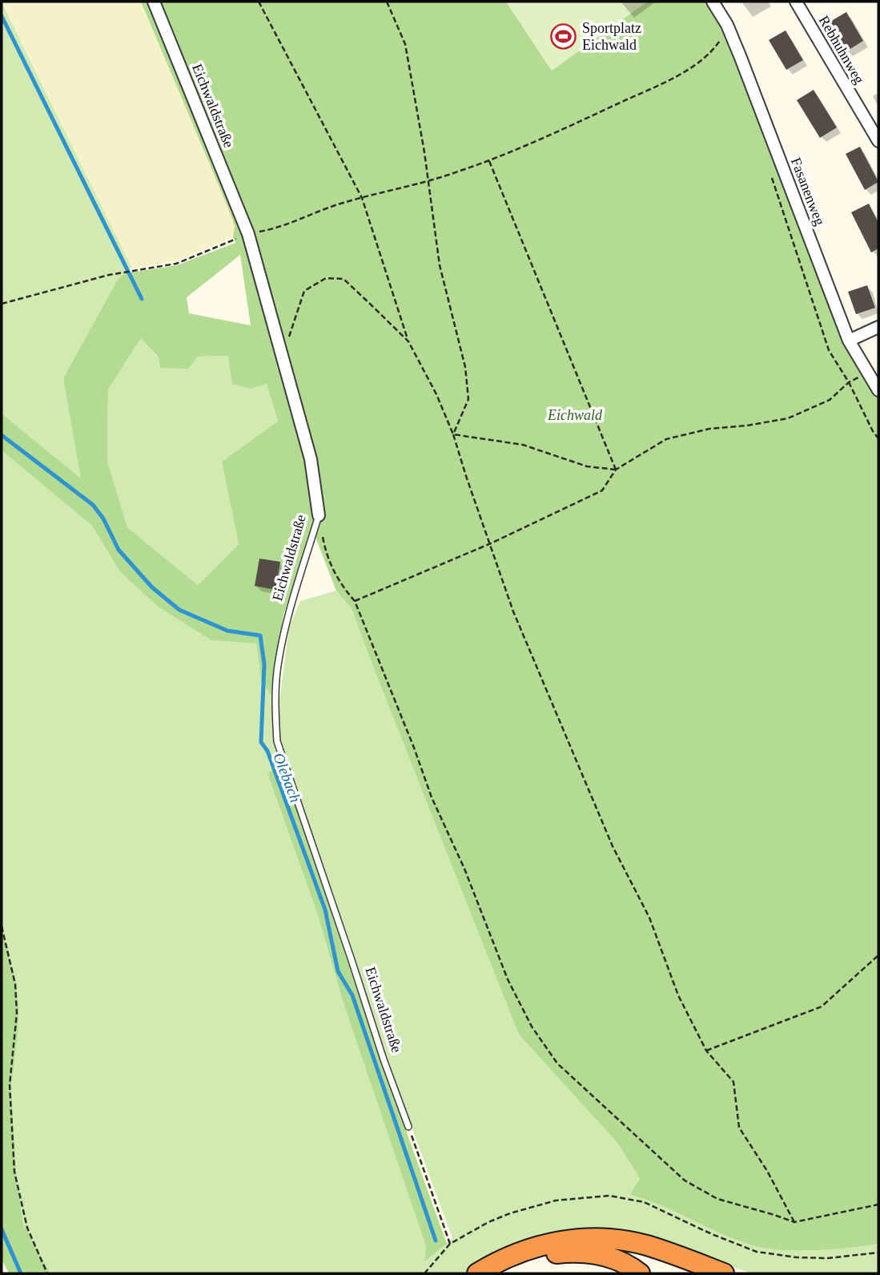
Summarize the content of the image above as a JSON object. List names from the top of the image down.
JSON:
{
  "streets": {
    "street": ["Rebhuhnweg", "Eichwaldstraße", "Fasanenweg"]
  },
  "water": ["Olebach"],
  "parks": ["Eichwald"],
  "places": {
    "sports": ["Sportplatz Eichwald"]
  }
}
